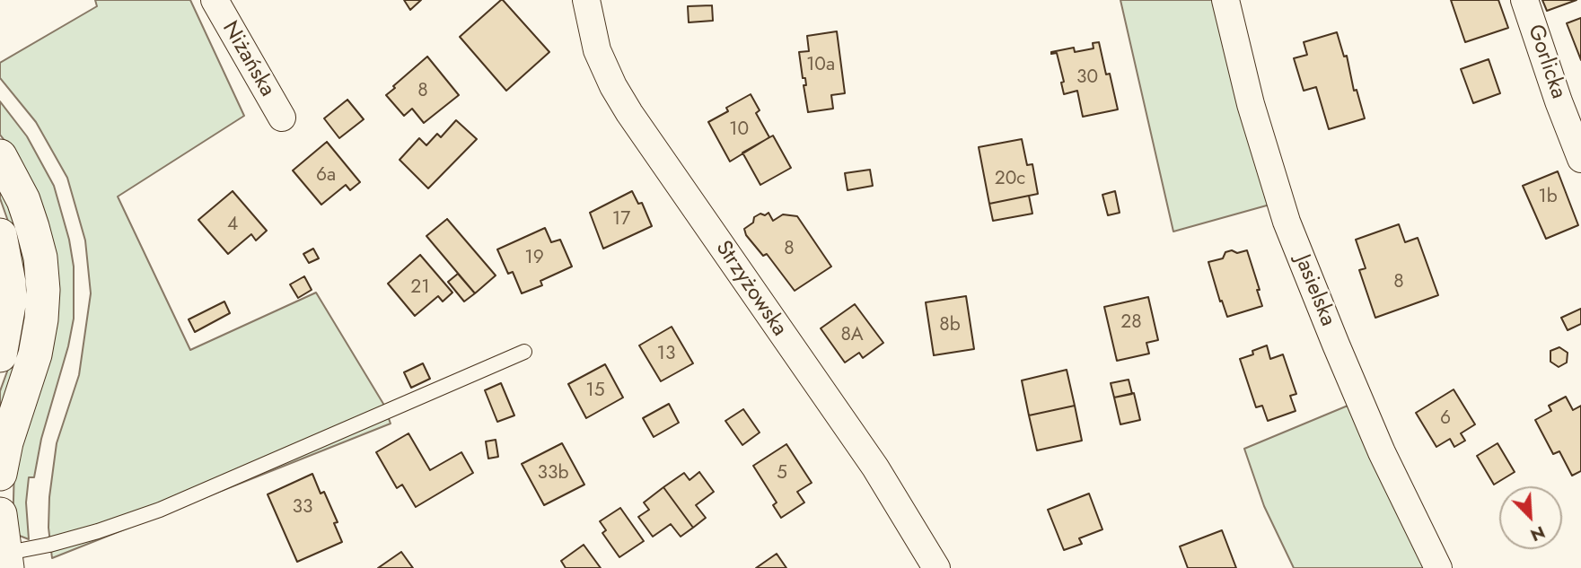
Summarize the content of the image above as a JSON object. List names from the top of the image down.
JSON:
{
  "streets": {
    "street": [
      "Niżańska",
      "Gorlicka",
      "Strzyżowska",
      "Jasielska"
    ]
  },
  "house_numbers": [
    "10a",
    "30",
    "8",
    "10",
    "6a",
    "20c",
    "1b",
    "17",
    "4",
    "8",
    "19",
    "8",
    "21",
    "28",
    "8b",
    "8A",
    "13",
    "15",
    "6",
    "33b",
    "5",
    "33"
  ],
  "north": "bottom right"
}
